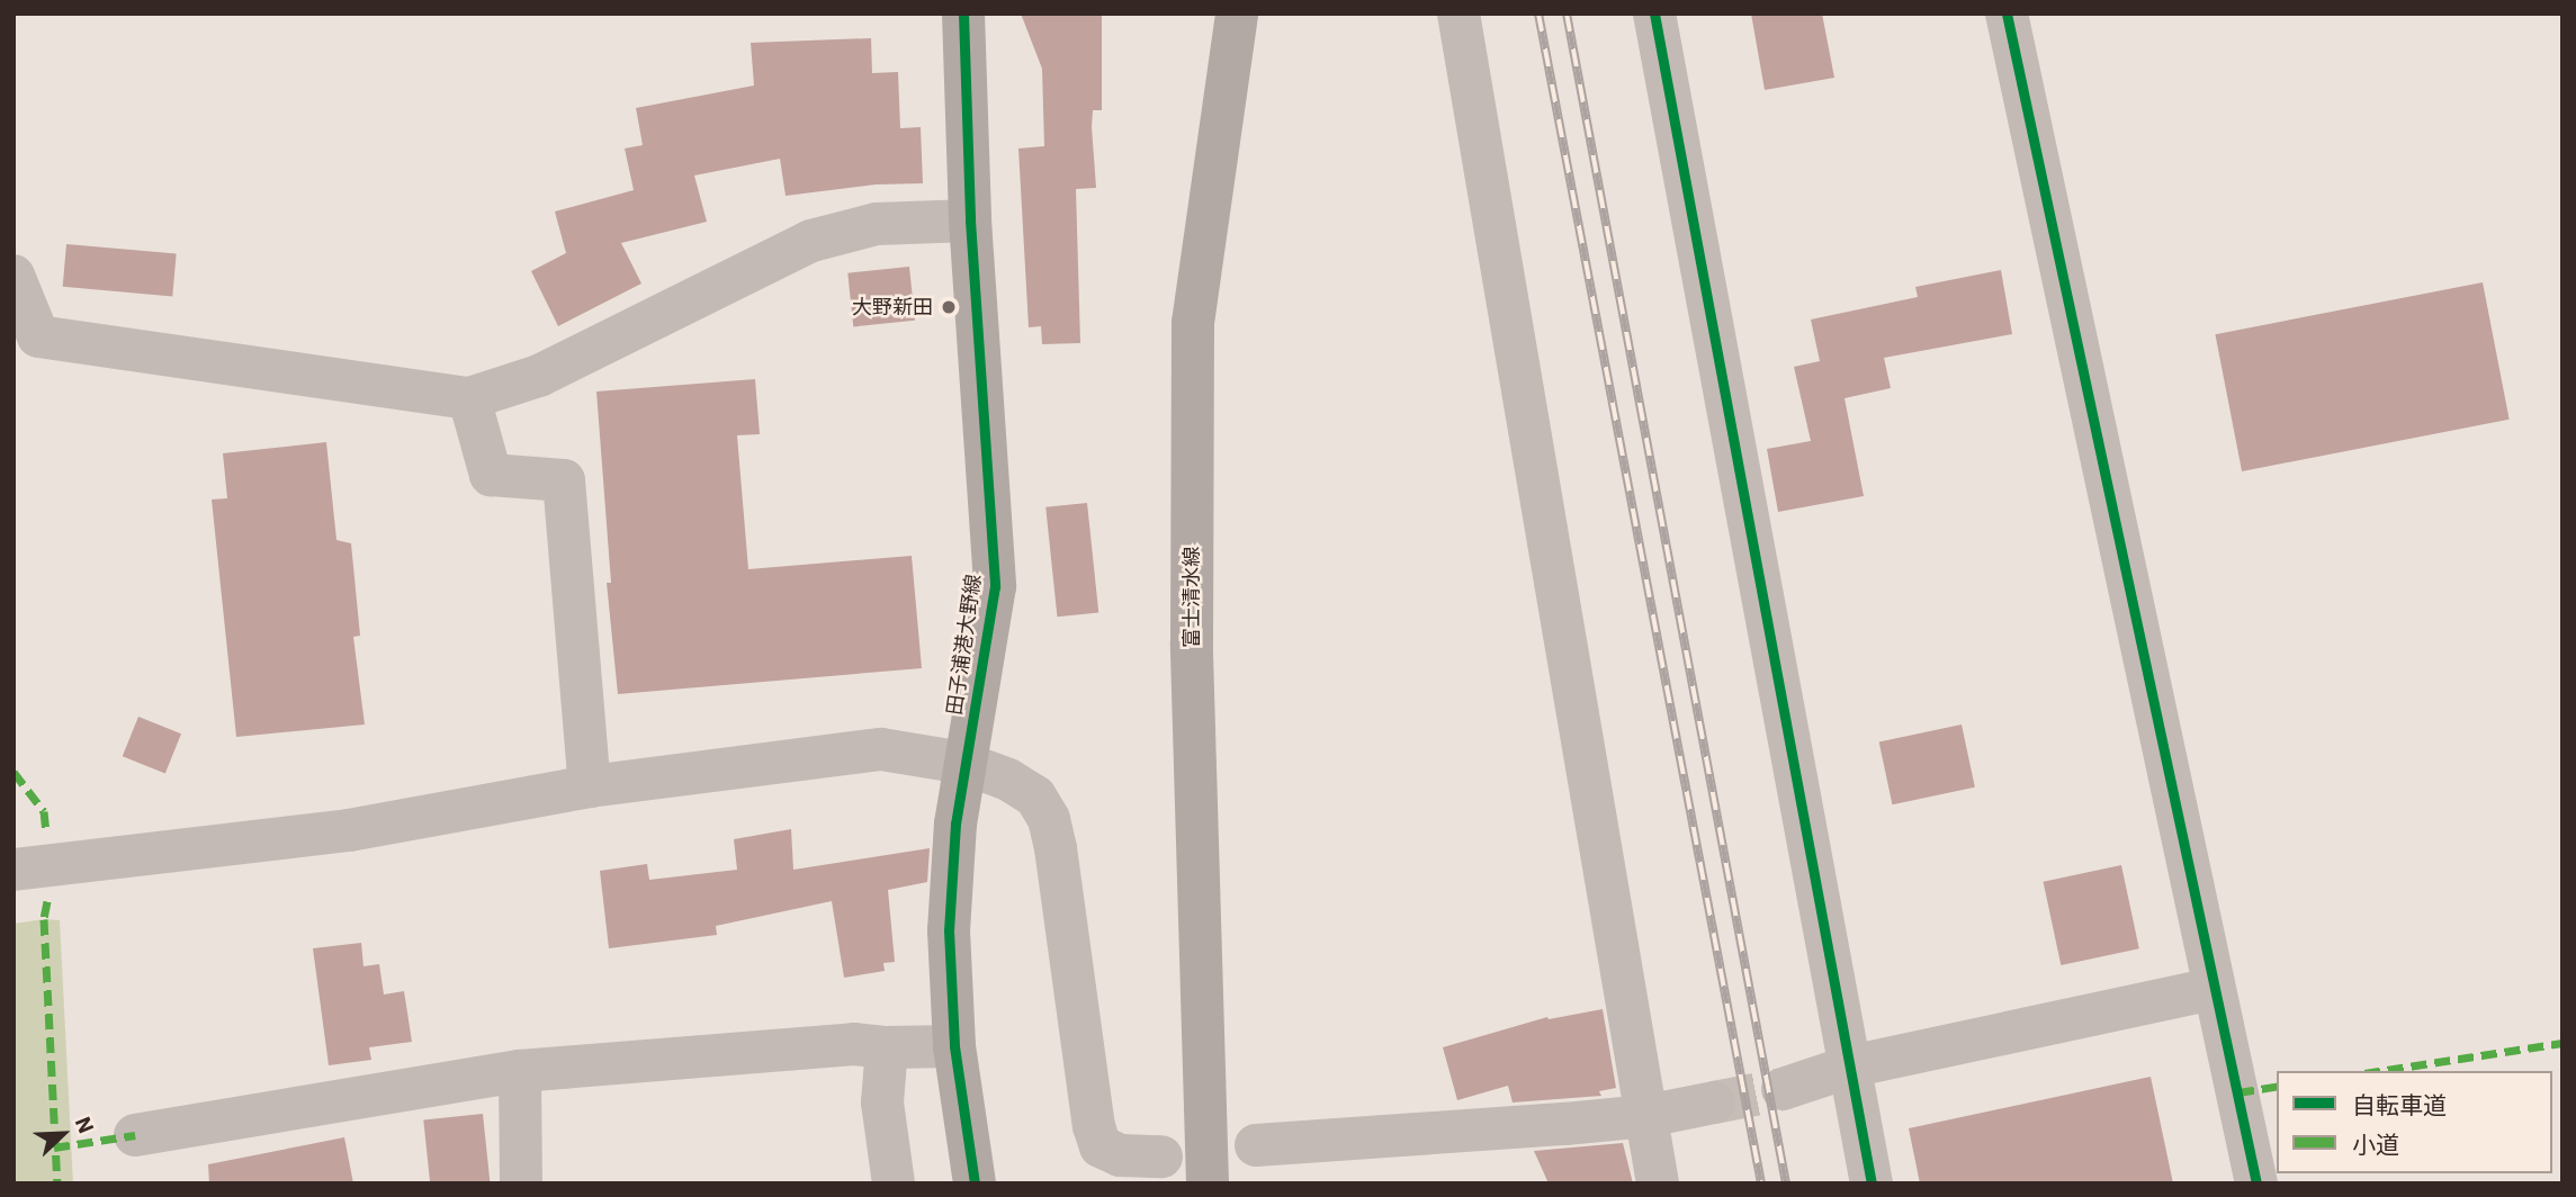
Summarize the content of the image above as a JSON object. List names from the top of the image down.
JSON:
{
  "streets": {
    "main road": ["富士清水線", "田子浦港大野線"]
  },
  "places": ["大野新田"],
  "legend": ["自転車道", "小道"],
  "north": "top right"
}
